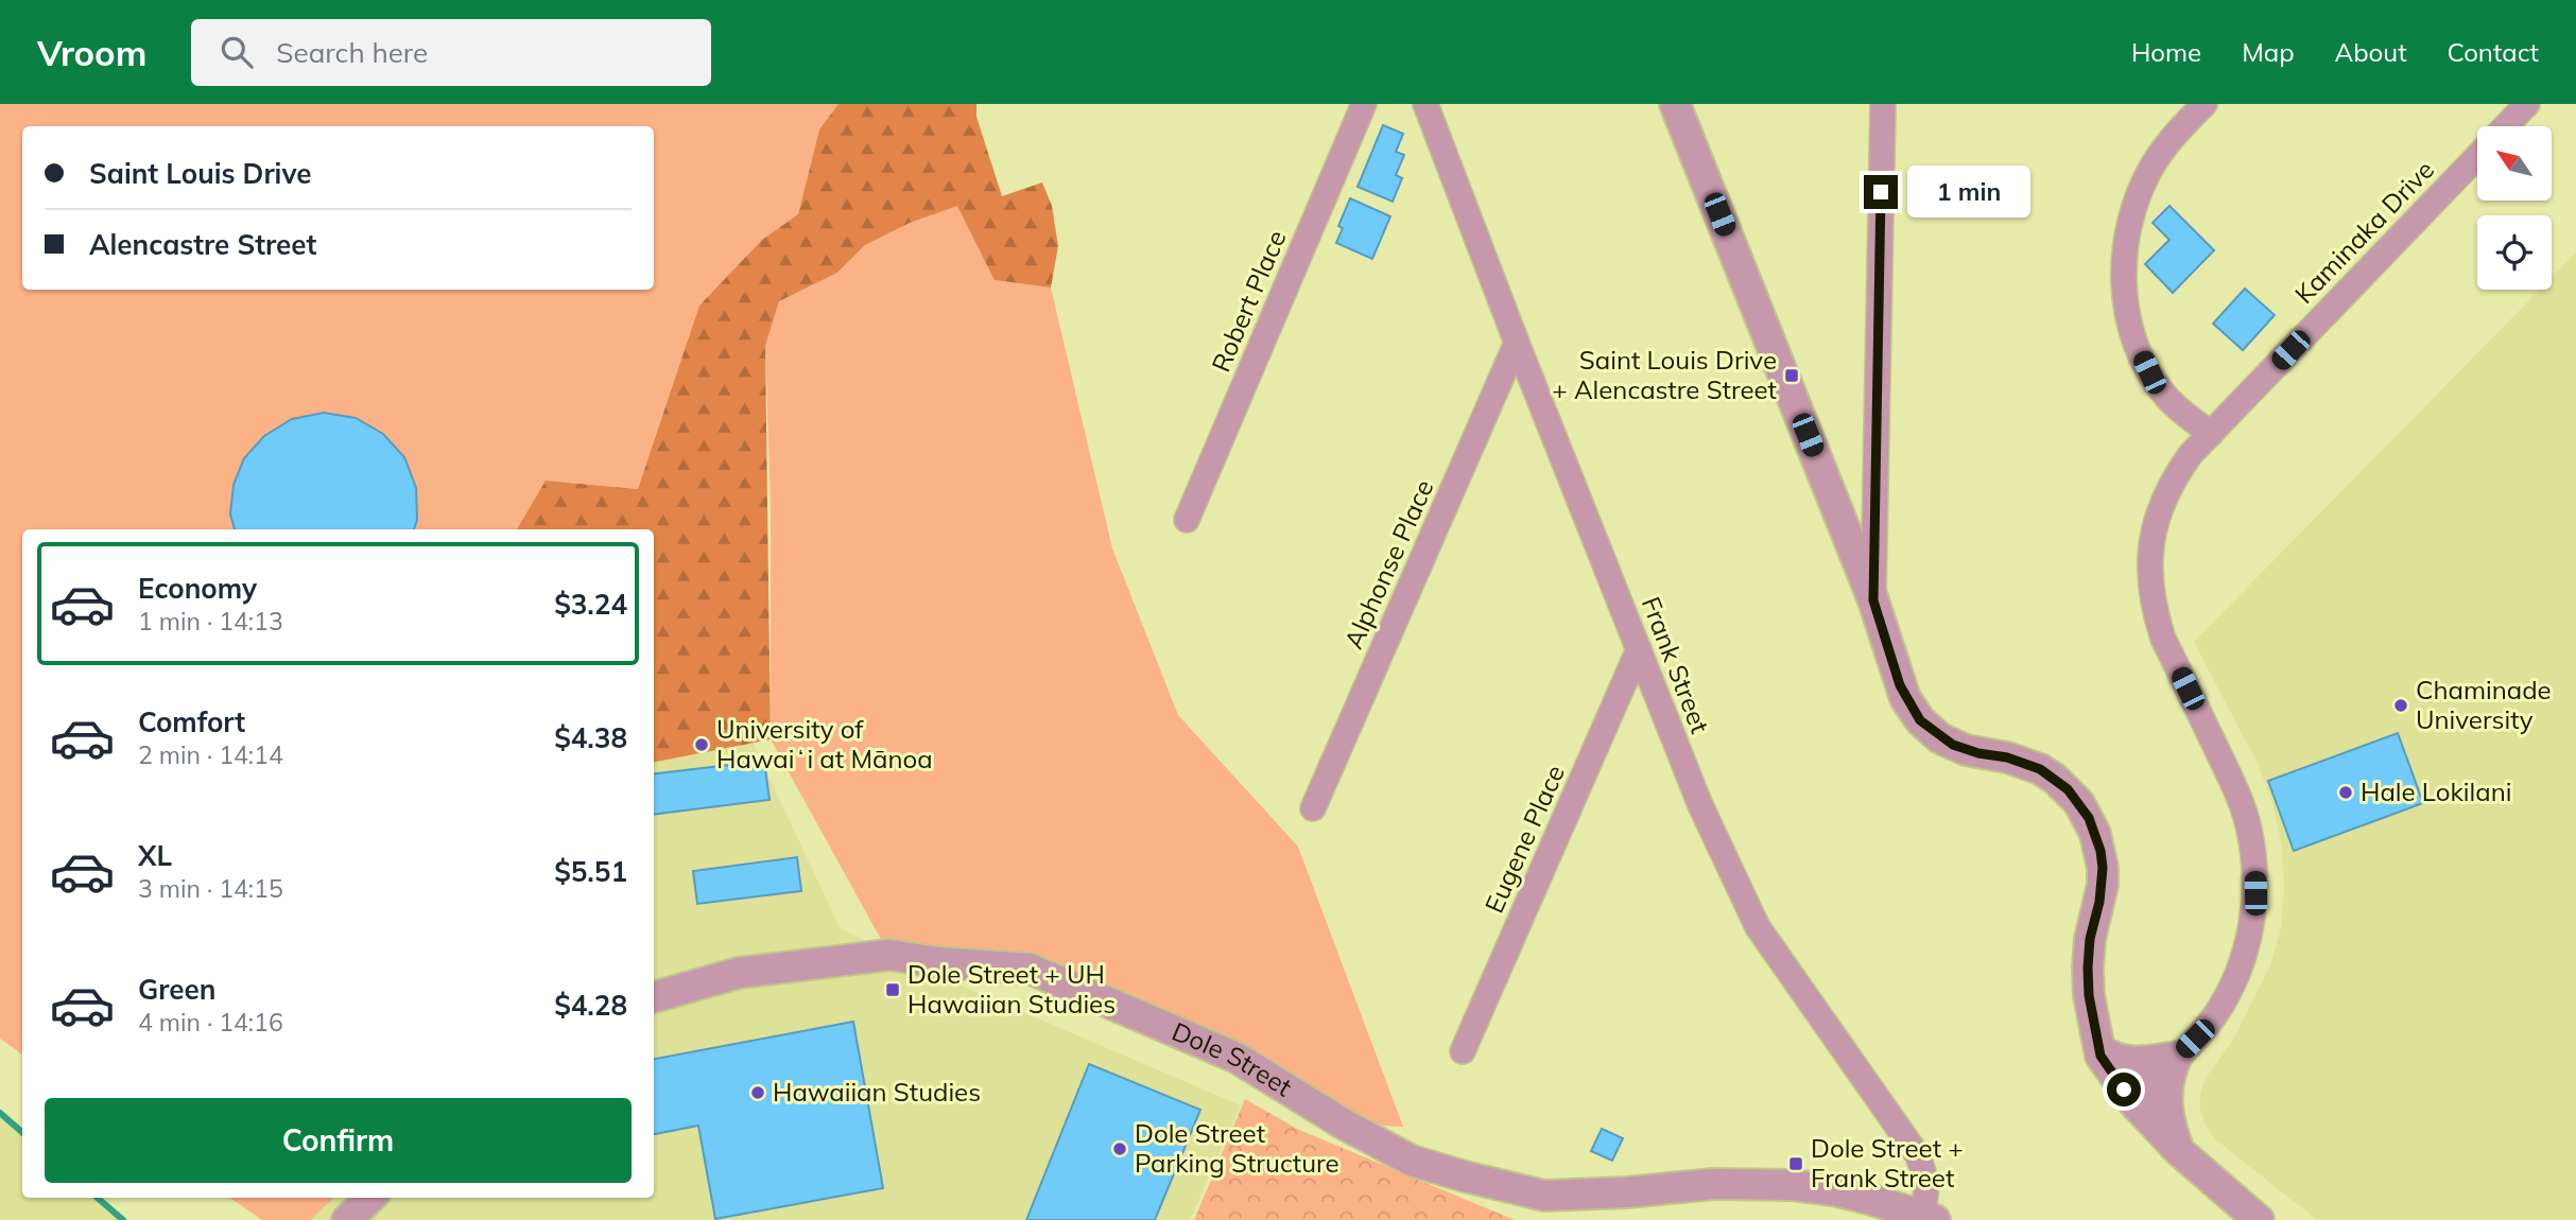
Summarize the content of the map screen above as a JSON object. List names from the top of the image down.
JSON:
{
  "streets": {
    "street": [
      "Kaminaka Drive",
      "Robert Place",
      "Alphonse Place",
      "Frank Street",
      "Eugene Place",
      "Dole Street"
    ]
  },
  "crossings": [
    ["Alphonse Place", "Frank Street"],
    ["Frank Street", "Eugene Place"],
    ["Frank Street", "Dole Street"]
  ],
  "places": {
    "transit": ["Saint Louis Drive + Alencastre Street", "Dole Street + UH Hawaiian Studies", "Dole Street + Frank Street"],
    "other": [
      "Chaminade University",
      "University of Hawaiʻi at Mānoa",
      "Hale Lokilani",
      "Hawaiian Studies",
      "Dole Street Parking Structure"
    ]
  },
  "north": "top left",
  "page": {
    "header": "Vroom",
    "search": "Search here",
    "nav": [
      "Home",
      "Map",
      "About",
      "Contact"
    ],
    "banner": ["Saint Louis Drive", "Alencastre Street"],
    "bubble": "1 min",
    "list": [
      {
        "name": "Economy",
        "note": "1 min · 14:13",
        "value": "$3.24"
      },
      {
        "name": "Comfort",
        "note": "2 min · 14:14",
        "value": "$4.38"
      },
      {
        "name": "XL",
        "note": "3 min · 14:15",
        "value": "$5.51"
      },
      {
        "name": "Green",
        "note": "4 min · 14:16",
        "value": "$4.28"
      }
    ],
    "buttons": "Confirm"
  }
}
